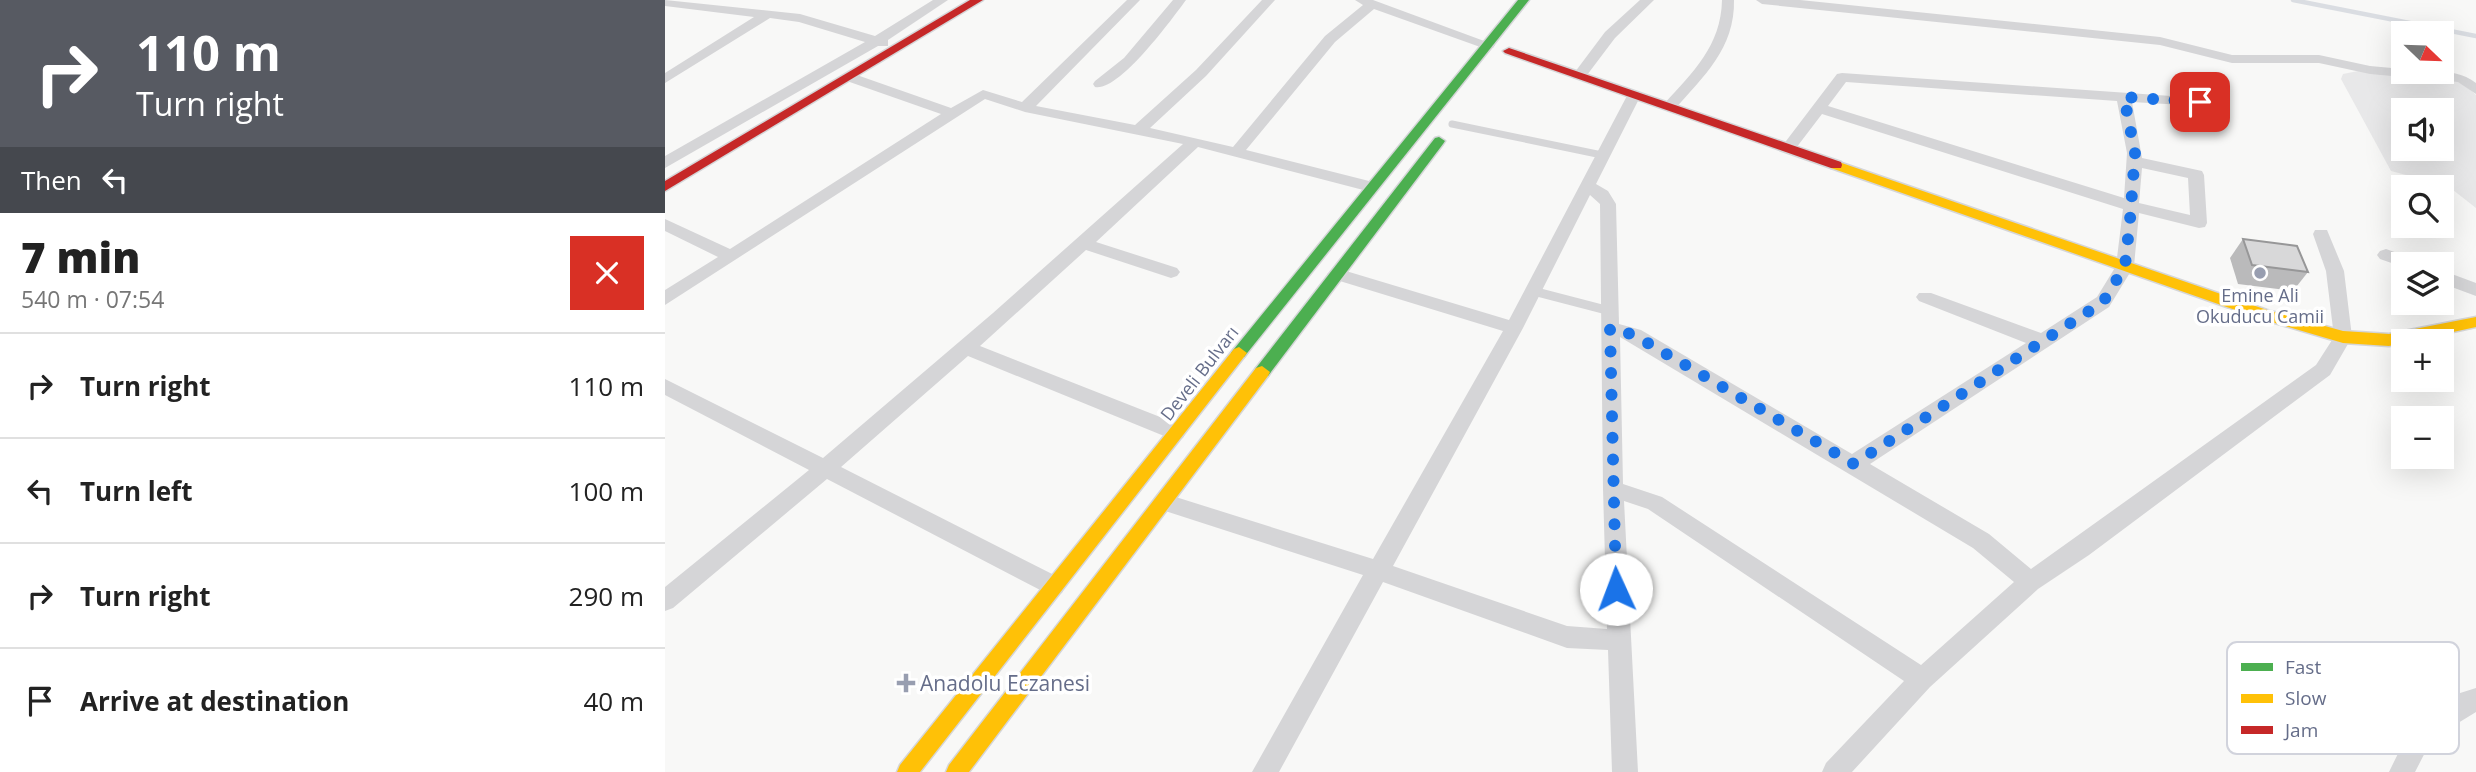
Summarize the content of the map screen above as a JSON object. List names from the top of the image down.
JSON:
{
  "streets": {
    "main road": ["Develi Bulvarı"]
  },
  "places": {
    "other": ["Emine Ali Okuducu Camii"],
    "health": ["Anadolu Eczanesi"]
  },
  "legend": ["Fast", "Slow", "Jam"],
  "north": "bottom right",
  "page": {
    "turn": ["110 m", "Turn right"],
    "map_buttons": ["+", "−"],
    "then": "Then",
    "heading": ["7 min", "540 m · 07:54"],
    "list": [
      {
        "name": "Turn right",
        "value": "110 m"
      },
      {
        "name": "Turn left",
        "value": "100 m"
      },
      {
        "name": "Turn right",
        "value": "290 m"
      },
      {
        "name": "Arrive at destination",
        "value": "40 m"
      }
    ]
  }
}
